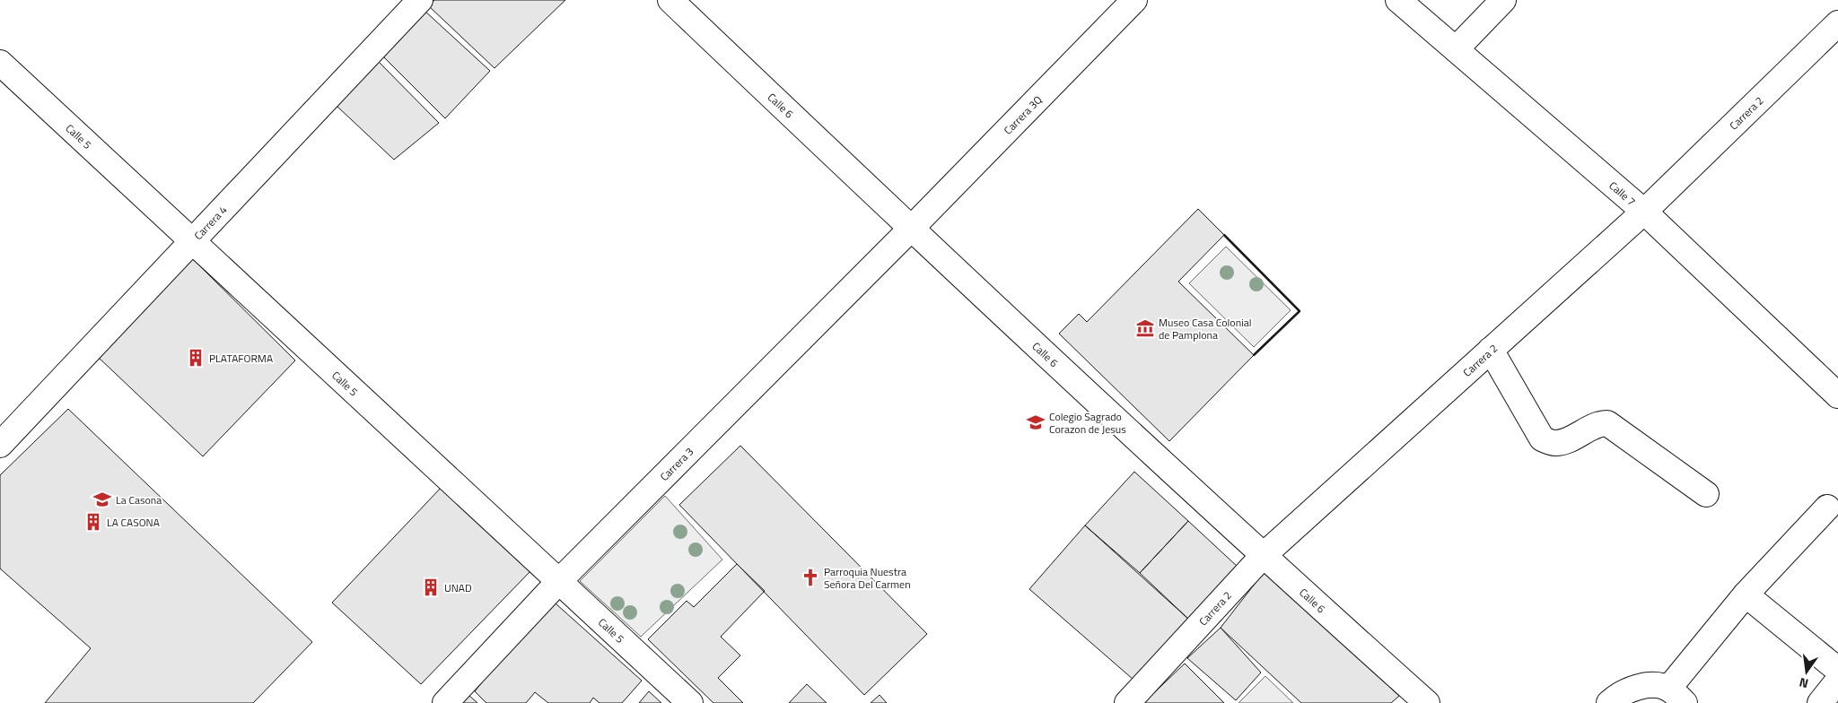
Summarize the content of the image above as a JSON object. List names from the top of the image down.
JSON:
{
  "streets": {
    "street": [
      "Calle 6",
      "Carrera 2",
      "Carrera 3Q",
      "Calle 5",
      "Calle 7",
      "Carrera 4",
      "Carrera 3"
    ]
  },
  "crossings": [
    ["Calle 6", "Carrera 2"],
    ["Calle 6", "Carrera 3Q"],
    ["Calle 6", "Carrera 3"],
    ["Carrera 2", "Calle 7"],
    ["Carrera 3Q", "Carrera 3"],
    ["Calle 5", "Carrera 4"],
    ["Calle 5", "Carrera 3"]
  ],
  "places": {
    "museum": ["Museo Casa Colonial de Pamplona"],
    "building": ["PLATAFORMA", "LA CASONA", "UNAD"],
    "school or university": ["Colegio Sagrado Corazon de Jesus", "La Casona"],
    "church": ["Parroquia Nuestra Señora Del Carmen"]
  },
  "north": "bottom"
}
